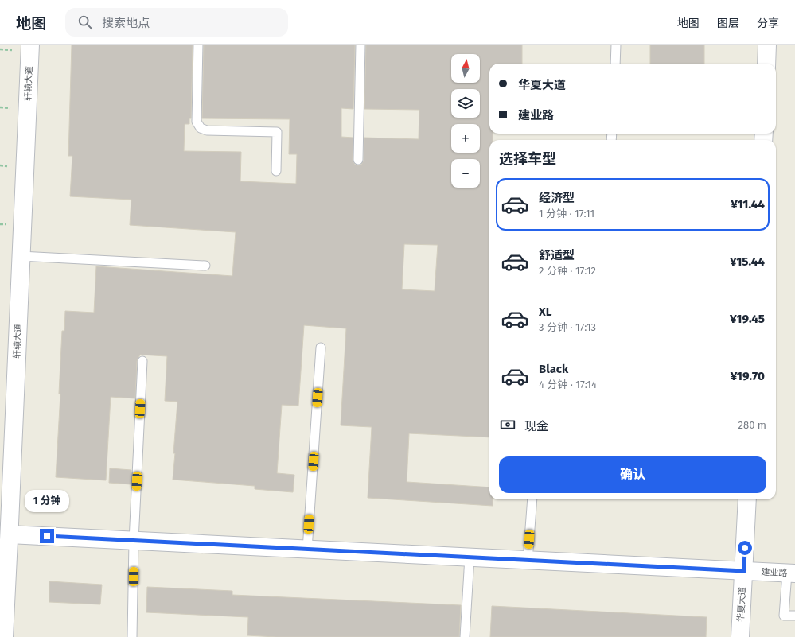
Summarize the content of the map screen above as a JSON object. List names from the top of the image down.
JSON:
{
  "streets": {
    "street": ["轩辕大道", "建业路", "华夏大道"]
  },
  "crossings": [
    ["轩辕大道", "建业路"],
    ["建业路", "华夏大道"]
  ],
  "north": "top",
  "page": {
    "header": "地图",
    "search": "搜索地点",
    "nav": ["地图", "图层", "分享"],
    "map_buttons": ["+", "−"],
    "banner": ["华夏大道", "建业路"],
    "heading": "选择车型",
    "list": [
      {
        "name": "经济型",
        "note": "1 分钟 · 17:11",
        "value": "¥11.44"
      },
      {
        "name": "舒适型",
        "note": "2 分钟 · 17:12",
        "value": "¥15.44"
      },
      {
        "name": "XL",
        "note": "3 分钟 · 17:13",
        "value": "¥19.45"
      },
      {
        "name": "Black",
        "note": "4 分钟 · 17:14",
        "value": "¥19.70"
      }
    ],
    "pay": ["现金", "280 m"],
    "buttons": "确认",
    "bubble": "1 分钟"
  }
}
